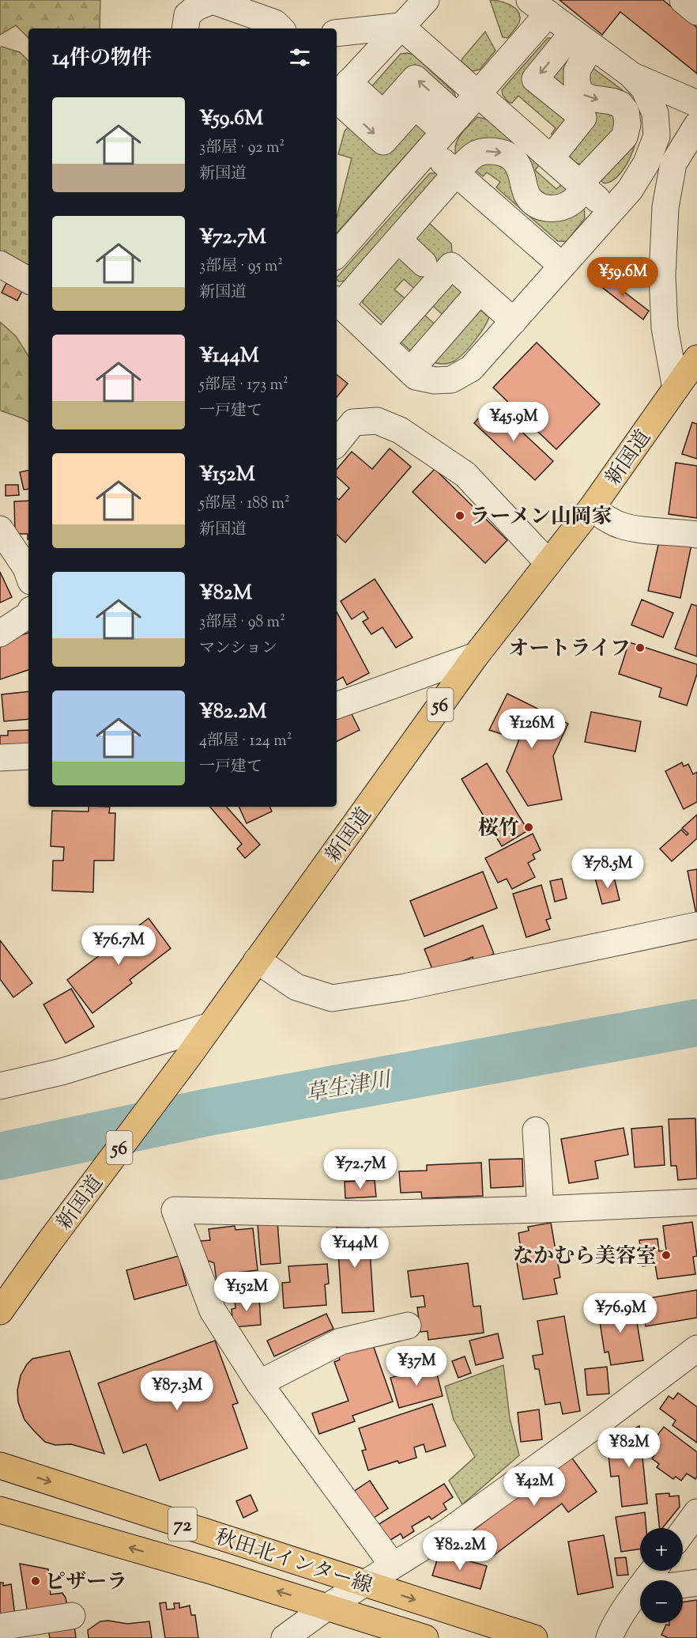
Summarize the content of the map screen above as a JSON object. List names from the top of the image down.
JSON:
{
  "streets": {
    "main road": [
      "新国道",
      "56",
      "72",
      "秋田北インター線"
    ]
  },
  "water": ["草生津川"],
  "places": [
    "ラーメン山岡家",
    "オートライフ",
    "桜竹",
    "なかむら美容室",
    "ピザーラ"
  ],
  "page": {
    "heading": "14件の物件",
    "list": [
      {
        "name": "¥59.6M",
        "note": "3部屋 · 92 m² · 新国道"
      },
      {
        "name": "¥72.7M",
        "note": "3部屋 · 95 m² · 新国道"
      },
      {
        "name": "¥144M",
        "note": "5部屋 · 173 m² · 一戸建て"
      },
      {
        "name": "¥152M",
        "note": "5部屋 · 188 m² · 新国道"
      },
      {
        "name": "¥82M",
        "note": "3部屋 · 98 m² · マンション"
      },
      {
        "name": "¥82.2M",
        "note": "4部屋 · 124 m² · 一戸建て"
      }
    ],
    "price": [
      "¥59.6M",
      "¥45.9M",
      "¥126M",
      "¥78.5M",
      "¥76.7M",
      "¥72.7M",
      "¥144M",
      "¥152M",
      "¥76.9M",
      "¥37M",
      "¥87.3M",
      "¥82M",
      "¥42M",
      "¥82.2M"
    ],
    "map_buttons": ["+", "−"]
  }
}
